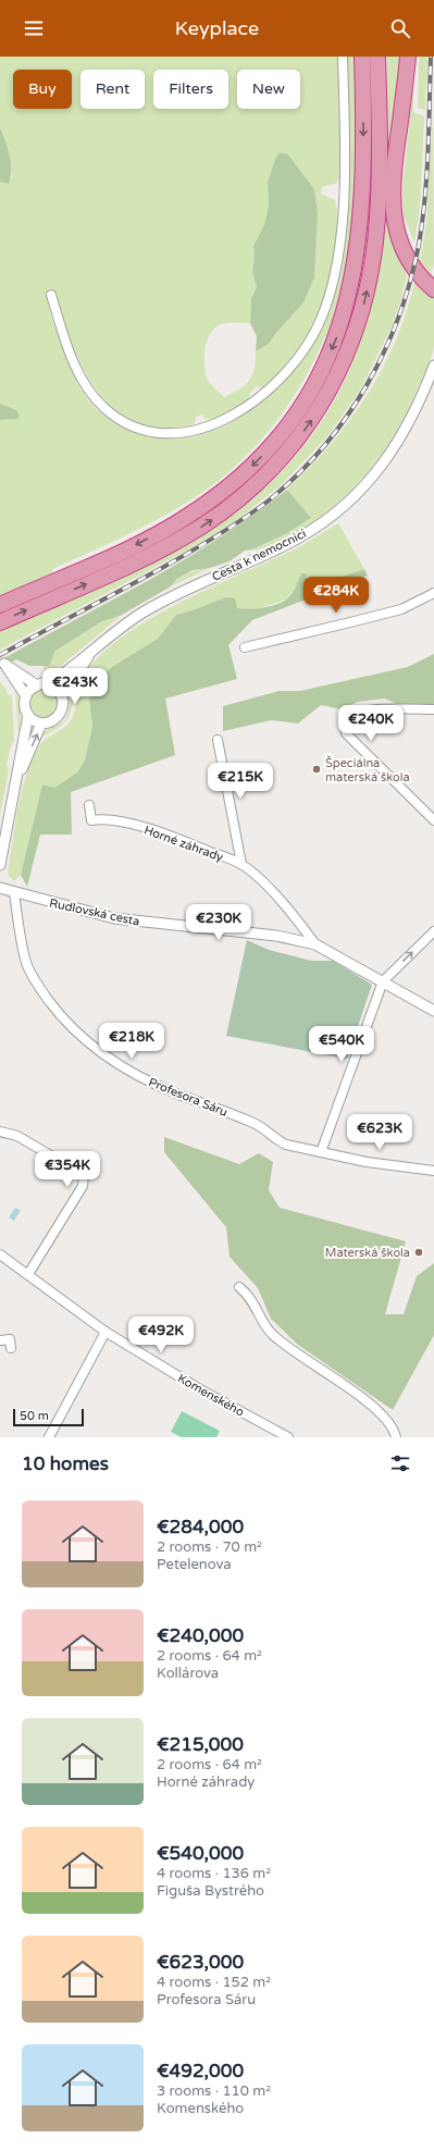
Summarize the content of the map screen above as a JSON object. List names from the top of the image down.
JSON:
{
  "streets": {
    "street": [
      "Cesta k nemocnici",
      "Horné záhrady",
      "Rudlovská cesta",
      "Profesora Sáru",
      "Komenského"
    ]
  },
  "crossings": [
    ["Horné záhrady", "Rudlovská cesta"],
    ["Rudlovská cesta", "Profesora Sáru"]
  ],
  "places": ["Špeciálna materská škola", "Materská škola"],
  "scale_bar": "50 m",
  "page": {
    "header": "Keyplace",
    "chip": [
      "Buy",
      "Rent",
      "Filters",
      "New"
    ],
    "price": [
      "€284K",
      "€243K",
      "€240K",
      "€215K",
      "€230K",
      "€218K",
      "€540K",
      "€623K",
      "€354K",
      "€492K"
    ],
    "scale": "50 m",
    "heading": "10 homes",
    "list": [
      {
        "name": "€284,000",
        "note": "2 rooms · 70 m² · Petelenova"
      },
      {
        "name": "€240,000",
        "note": "2 rooms · 64 m² · Kollárova"
      },
      {
        "name": "€215,000",
        "note": "2 rooms · 64 m² · Horné záhrady"
      },
      {
        "name": "€540,000",
        "note": "4 rooms · 136 m² · Figuša Bystrého"
      },
      {
        "name": "€623,000",
        "note": "4 rooms · 152 m² · Profesora Sáru"
      },
      {
        "name": "€492,000",
        "note": "3 rooms · 110 m² · Komenského"
      }
    ]
  }
}
